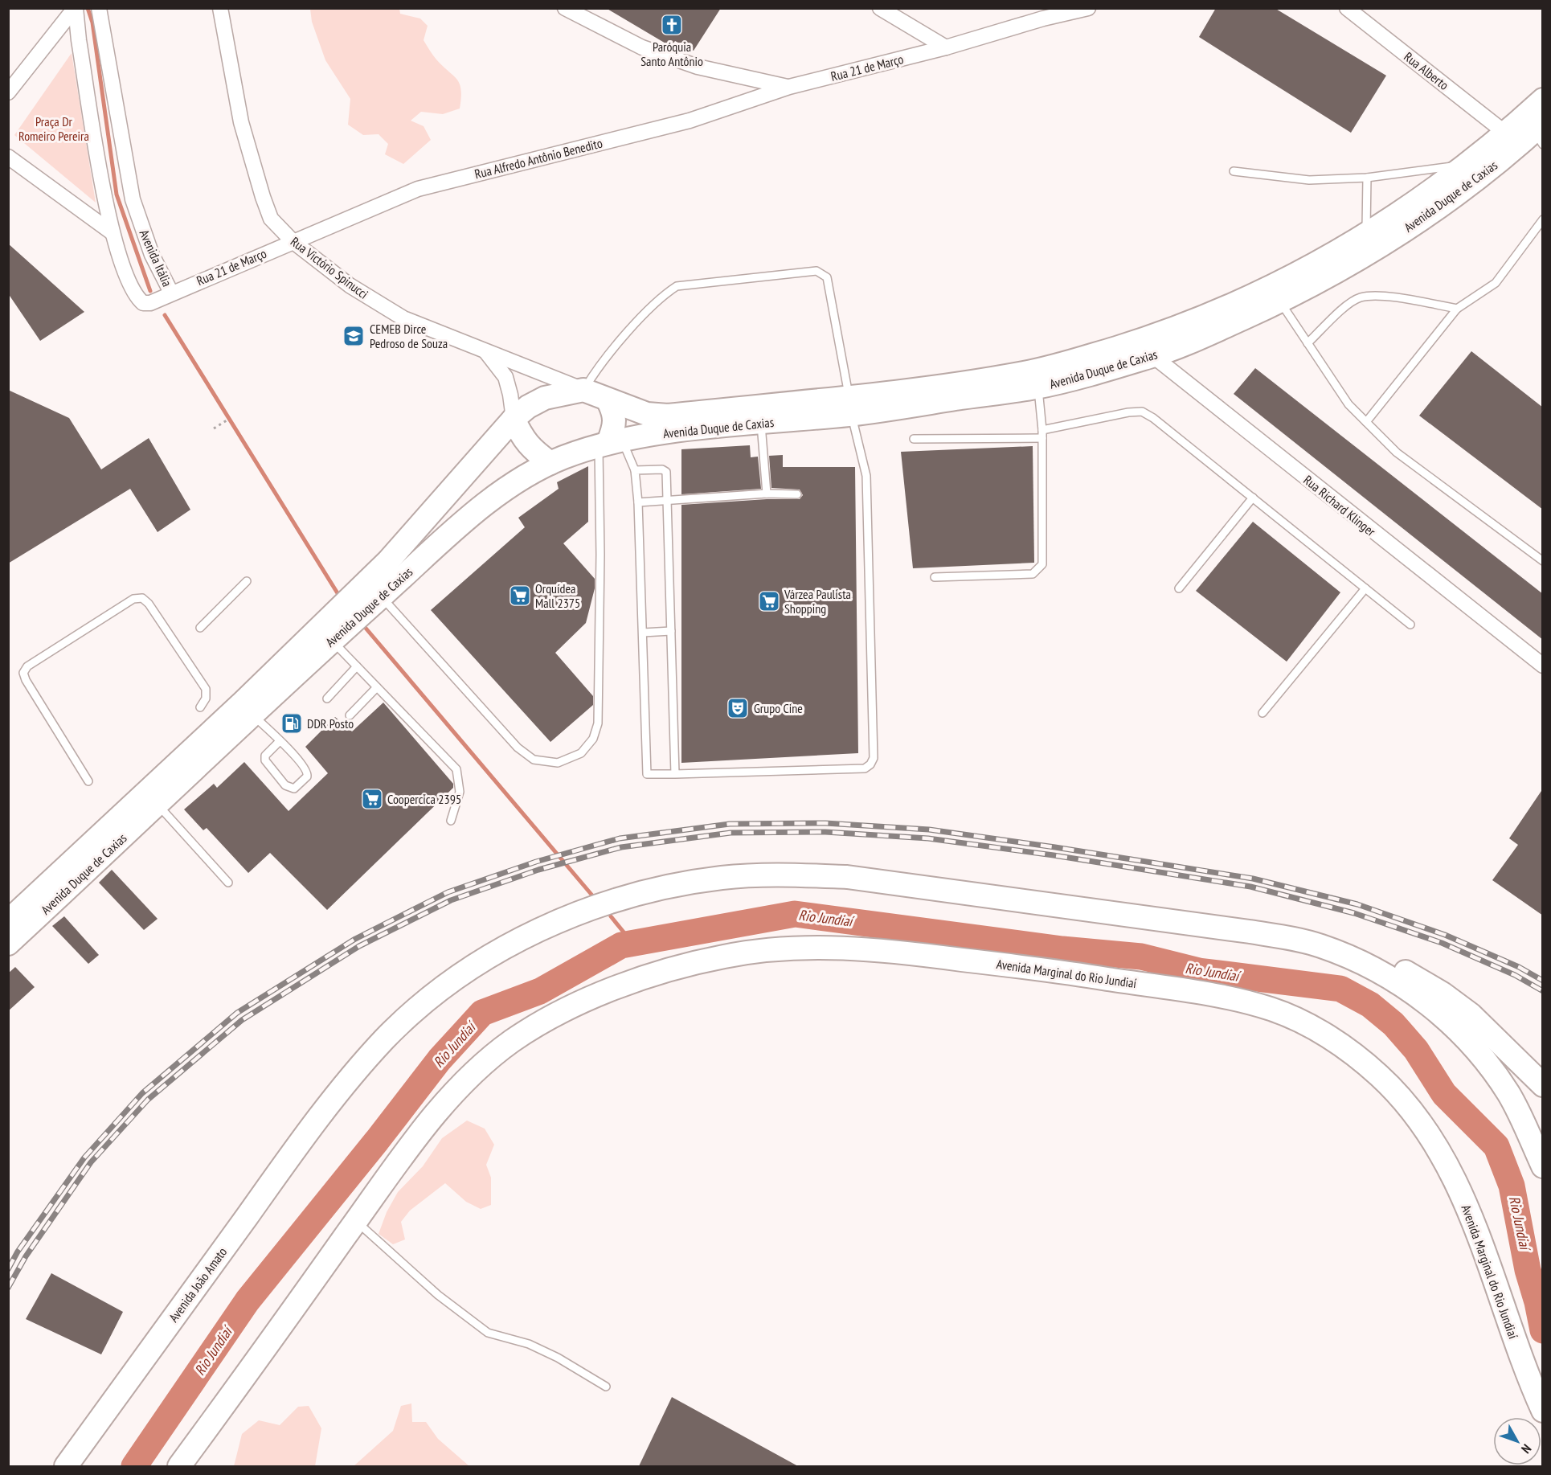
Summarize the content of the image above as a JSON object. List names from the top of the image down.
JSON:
{
  "streets": {
    "main road": ["Avenida Duque de Caxias", "Avenida Marginal do Rio Jundiaí", "Avenida João Amato"],
    "street": [
      "Rua 21 de Março",
      "Rua Alberto",
      "Rua Alfredo Antônio Benedito",
      "Avenida Itália",
      "Rua Victório Spinucci",
      "Rua Richard Klinger"
    ]
  },
  "crossings": [
    ["Rua 21 de Março", "Rua Alfredo Antônio Benedito"],
    ["Rua 21 de Março", "Avenida Itália"],
    ["Rua 21 de Março", "Rua Victório Spinucci"],
    ["Rua Alberto", "Avenida Duque de Caxias"],
    ["Rua Alfredo Antônio Benedito", "Rua Victório Spinucci"],
    ["Avenida Duque de Caxias", "Rua Victório Spinucci"],
    ["Avenida Duque de Caxias", "Rua Richard Klinger"]
  ],
  "water": ["Rio Jundiaí"],
  "parks": ["Praça Dr Romeiro Pereira"],
  "places": {
    "church": ["Paróquia Santo Antônio"],
    "school or university": ["CEMEB Dirce Pedroso de Souza"],
    "supermarket": ["Orquídea Mall 2375", "Várzea Paulista Shopping", "Coopercica 2395"],
    "theatre": ["Grupo Cine"],
    "fuel station": ["DDR Posto"]
  },
  "north": "bottom right"
}
